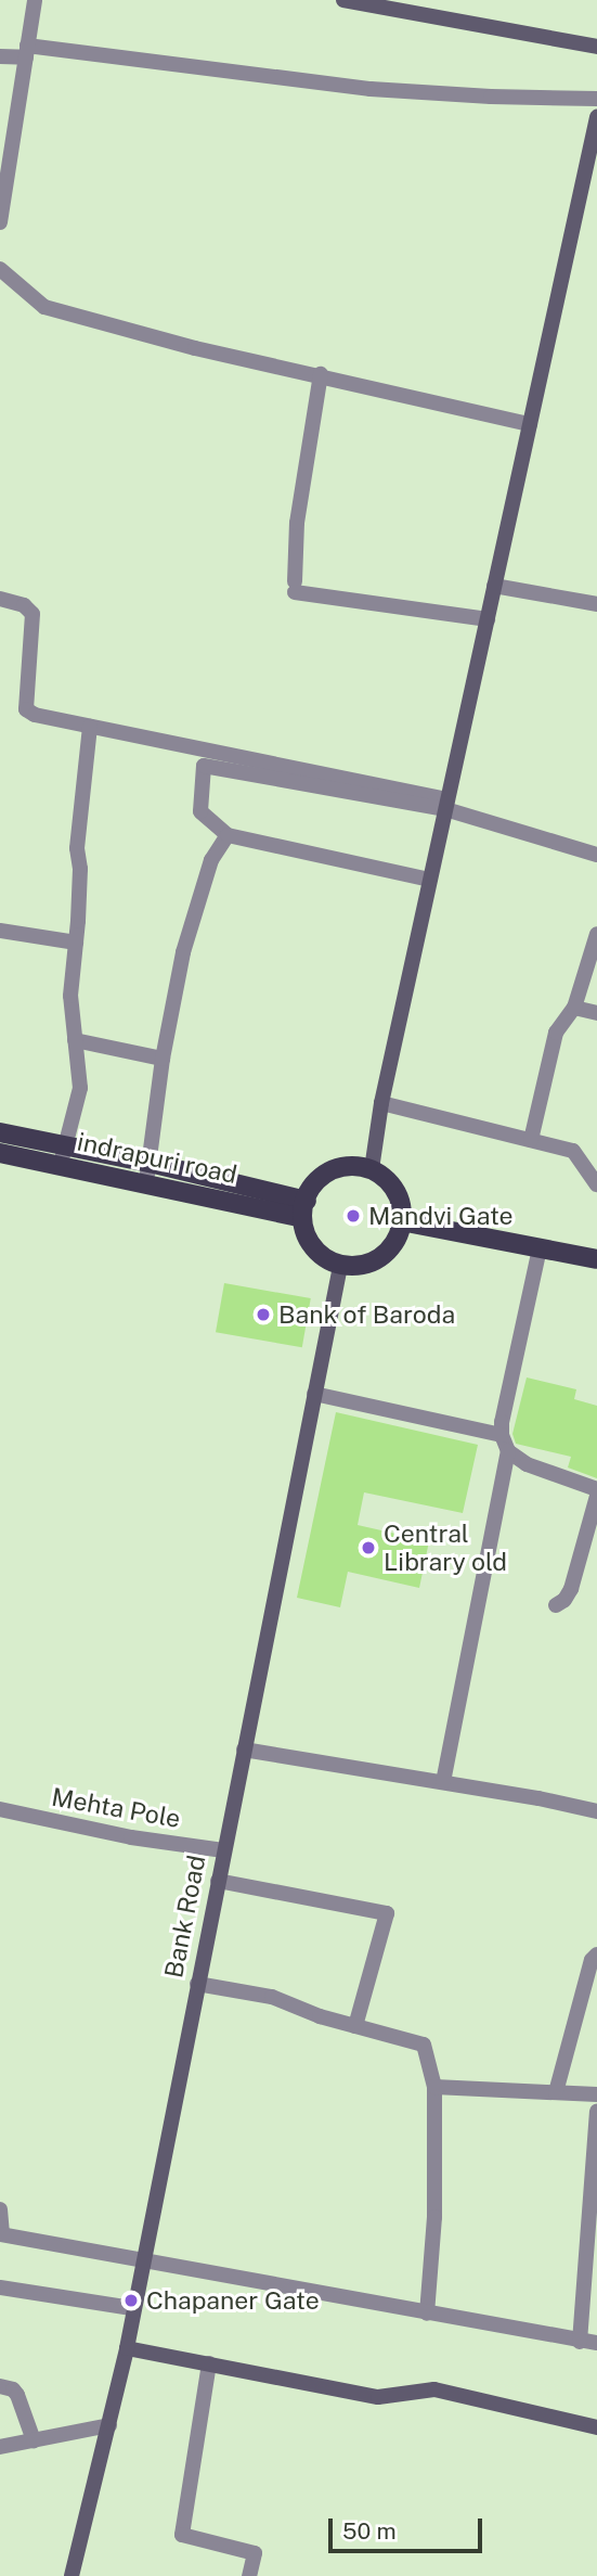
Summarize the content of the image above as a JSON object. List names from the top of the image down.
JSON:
{
  "streets": {
    "main road": ["indrapuri road", "Bank Road"],
    "street": ["Mehta Pole"]
  },
  "crossings": [
    ["indrapuri road", "Bank Road"],
    ["Mehta Pole", "Bank Road"]
  ],
  "places": [
    "Mandvi Gate",
    "Bank of Baroda",
    "Central Library old",
    "Chapaner Gate"
  ],
  "scale_bar": "50 m"
}
